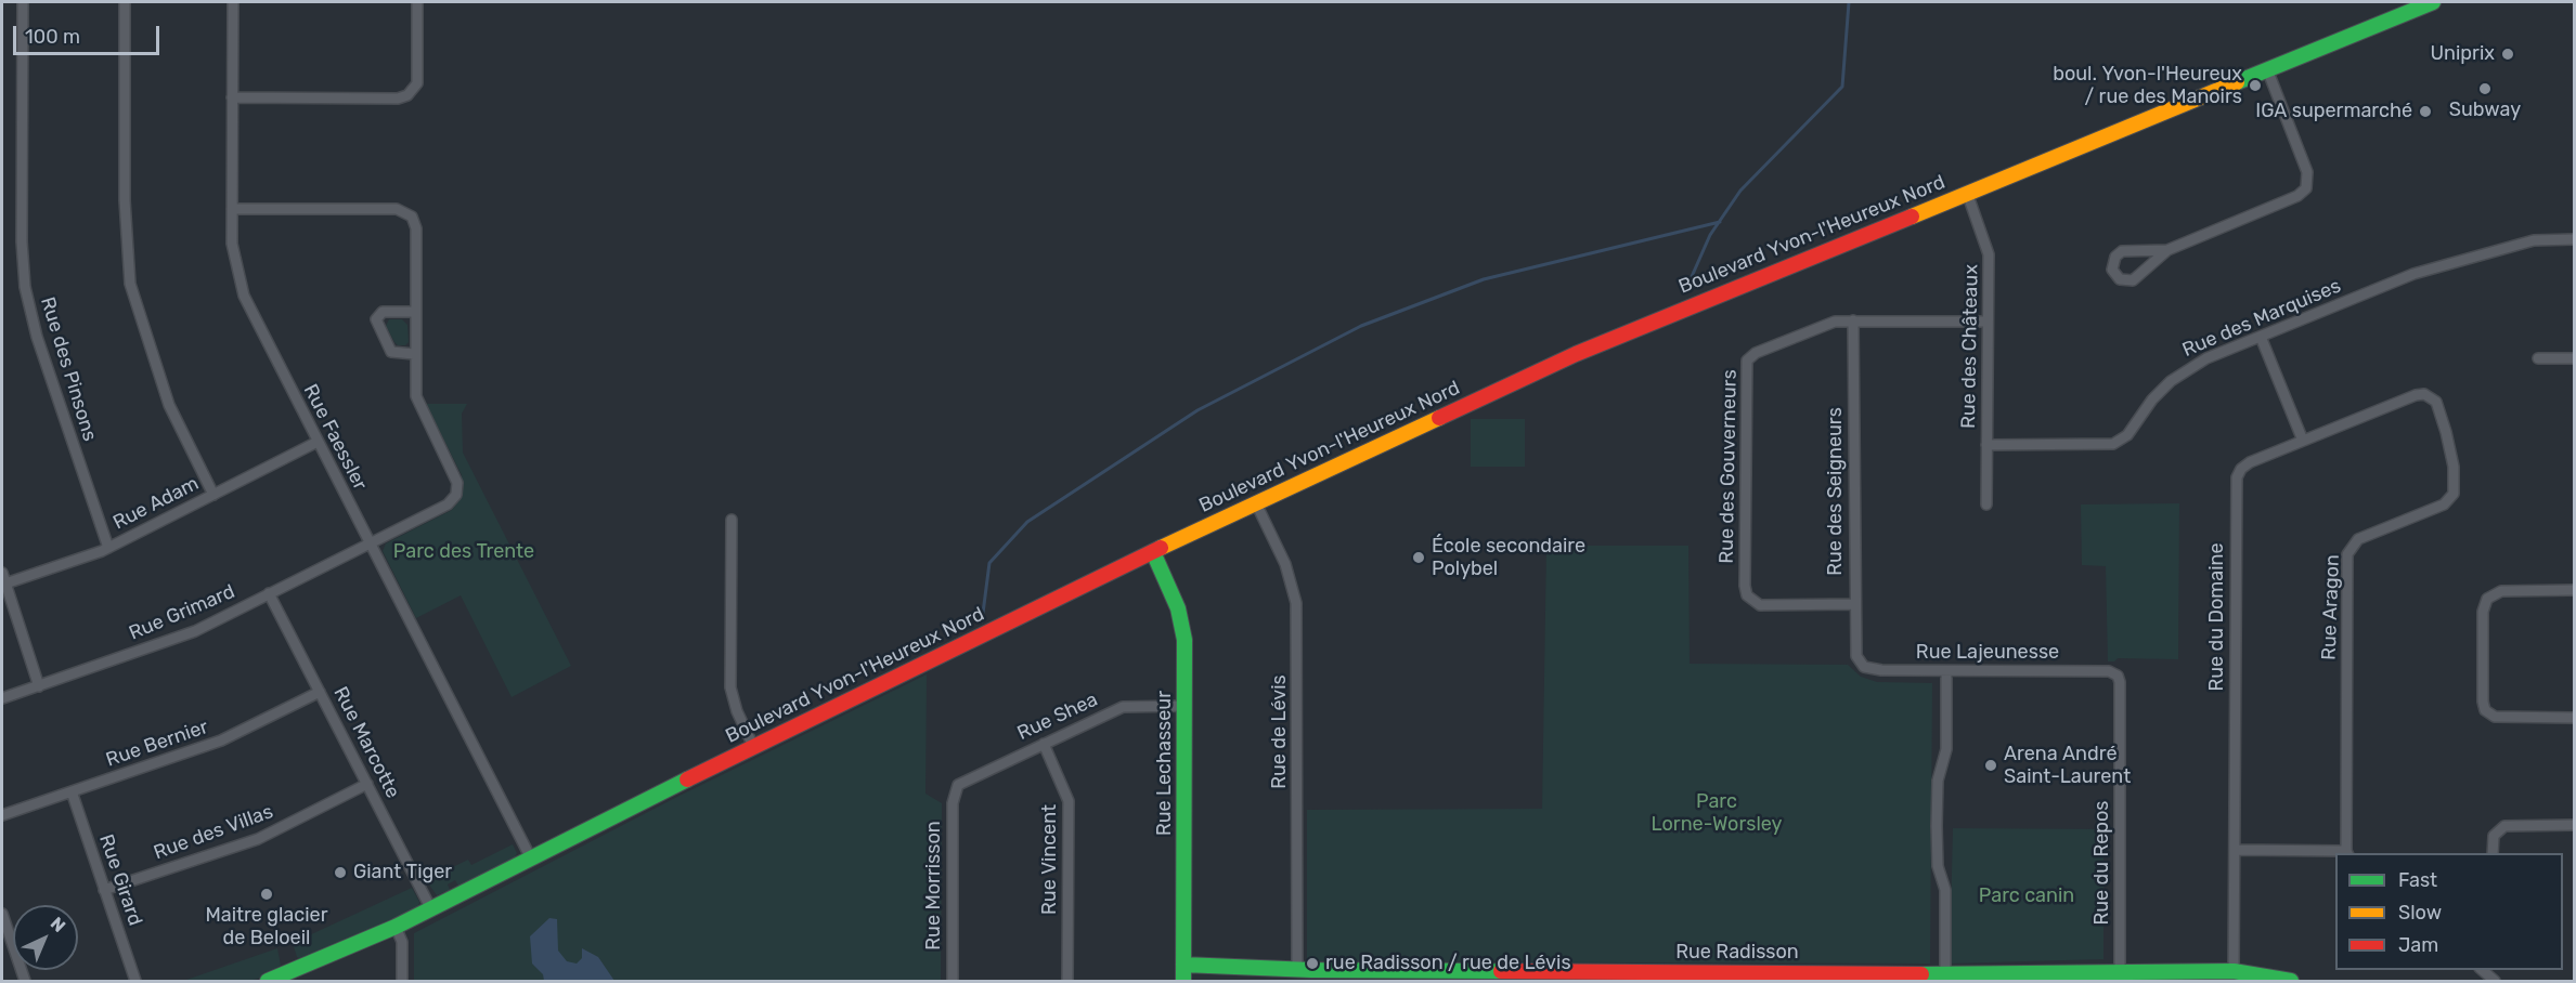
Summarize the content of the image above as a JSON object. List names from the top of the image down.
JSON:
{
  "streets": {
    "street": [
      "Boulevard Yvon-l'Heureux Nord",
      "Rue des Marquises",
      "Rue des Châteaux",
      "Rue des Pinsons",
      "Rue Faessler",
      "Rue des Gouverneurs",
      "Rue des Seigneurs",
      "Rue Adam",
      "Rue Aragon",
      "Rue Grimard",
      "Rue du Domaine",
      "Rue Lajeunesse",
      "Rue Shea",
      "Rue de Lévis",
      "Rue Marcotte",
      "Rue Bernier",
      "Rue Lechasseur",
      "Rue des Villas",
      "Rue Vincent",
      "Rue du Repos",
      "Rue Girard",
      "Rue Morrisson",
      "Rue Radisson"
    ]
  },
  "crossings": [
    ["Boulevard Yvon-l'Heureux Nord", "Rue des Châteaux"],
    ["Boulevard Yvon-l'Heureux Nord", "Rue Faessler"],
    ["Boulevard Yvon-l'Heureux Nord", "Rue de Lévis"],
    ["Boulevard Yvon-l'Heureux Nord", "Rue Marcotte"],
    ["Boulevard Yvon-l'Heureux Nord", "Rue Lechasseur"],
    ["Rue des Marquises", "Rue des Châteaux"],
    ["Rue des Châteaux", "Rue des Gouverneurs"],
    ["Rue des Pinsons", "Rue Adam"],
    ["Rue Faessler", "Rue Adam"],
    ["Rue Faessler", "Rue Grimard"],
    ["Rue des Gouverneurs", "Rue des Seigneurs"],
    ["Rue des Seigneurs", "Rue Lajeunesse"],
    ["Rue Aragon", "Rue du Domaine"],
    ["Rue Grimard", "Rue Marcotte"],
    ["Rue du Domaine", "Rue Radisson"],
    ["Rue Lajeunesse", "Rue du Repos"],
    ["Rue Shea", "Rue Lechasseur"],
    ["Rue Shea", "Rue Vincent"],
    ["Rue Shea", "Rue Morrisson"],
    ["Rue de Lévis", "Rue Radisson"],
    ["Rue Marcotte", "Rue Bernier"],
    ["Rue Marcotte", "Rue des Villas"],
    ["Rue Bernier", "Rue Girard"],
    ["Rue Lechasseur", "Rue Radisson"],
    ["Rue des Villas", "Rue Girard"],
    ["Rue du Repos", "Rue Radisson"]
  ],
  "parks": ["Parc des Trente", "Parc Lorne-Worsley", "Parc canin"],
  "places": [
    "Uniprix",
    "boul. Yvon-l'Heureux / rue des Manoirs",
    "Subway",
    "IGA supermarché",
    "École secondaire Polybel",
    "Arena André Saint-Laurent",
    "Giant Tiger",
    "Maitre glacier de Beloeil",
    "rue Radisson / rue de Lévis"
  ],
  "legend": ["Fast", "Slow", "Jam"],
  "scale_bar": "100 m",
  "north": "top right"
}
